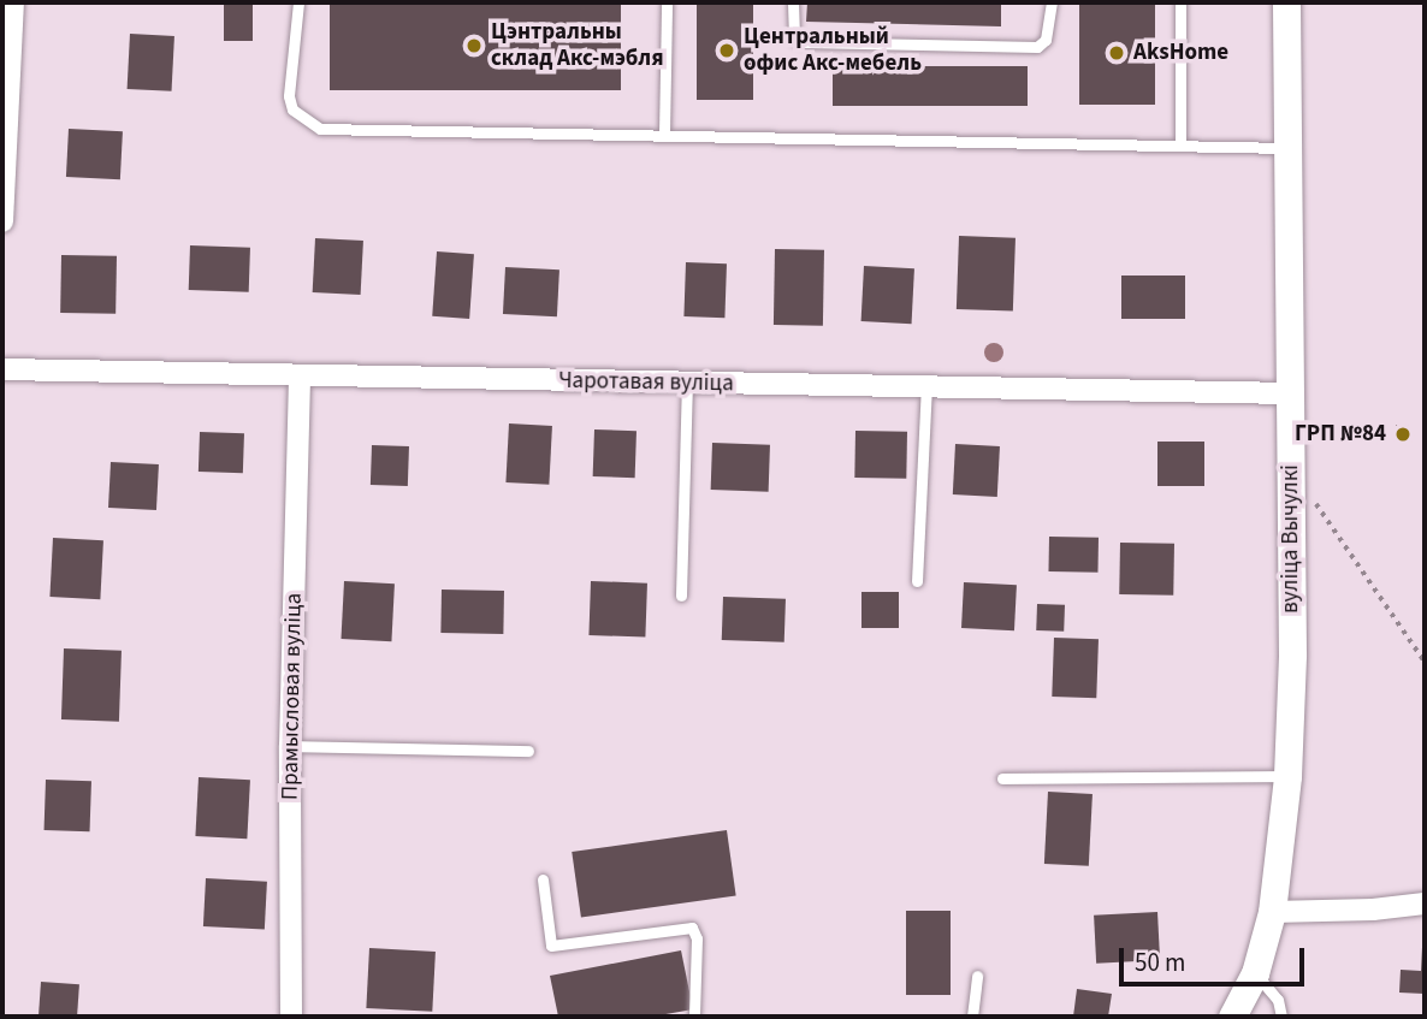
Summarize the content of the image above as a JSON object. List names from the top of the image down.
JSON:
{
  "streets": {
    "street": ["Чаротавая вуліца", "вуліца Вычулкі", "Прамысловая вуліца"]
  },
  "crossings": [
    ["Чаротавая вуліца", "вуліца Вычулкі"],
    ["Чаротавая вуліца", "Прамысловая вуліца"]
  ],
  "places": [
    "Цэнтральны склад Акс-мэбля",
    "Центральный офис Акс-мебель",
    "AksHome",
    "ГРП №84"
  ],
  "scale_bar": "50 m"
}
